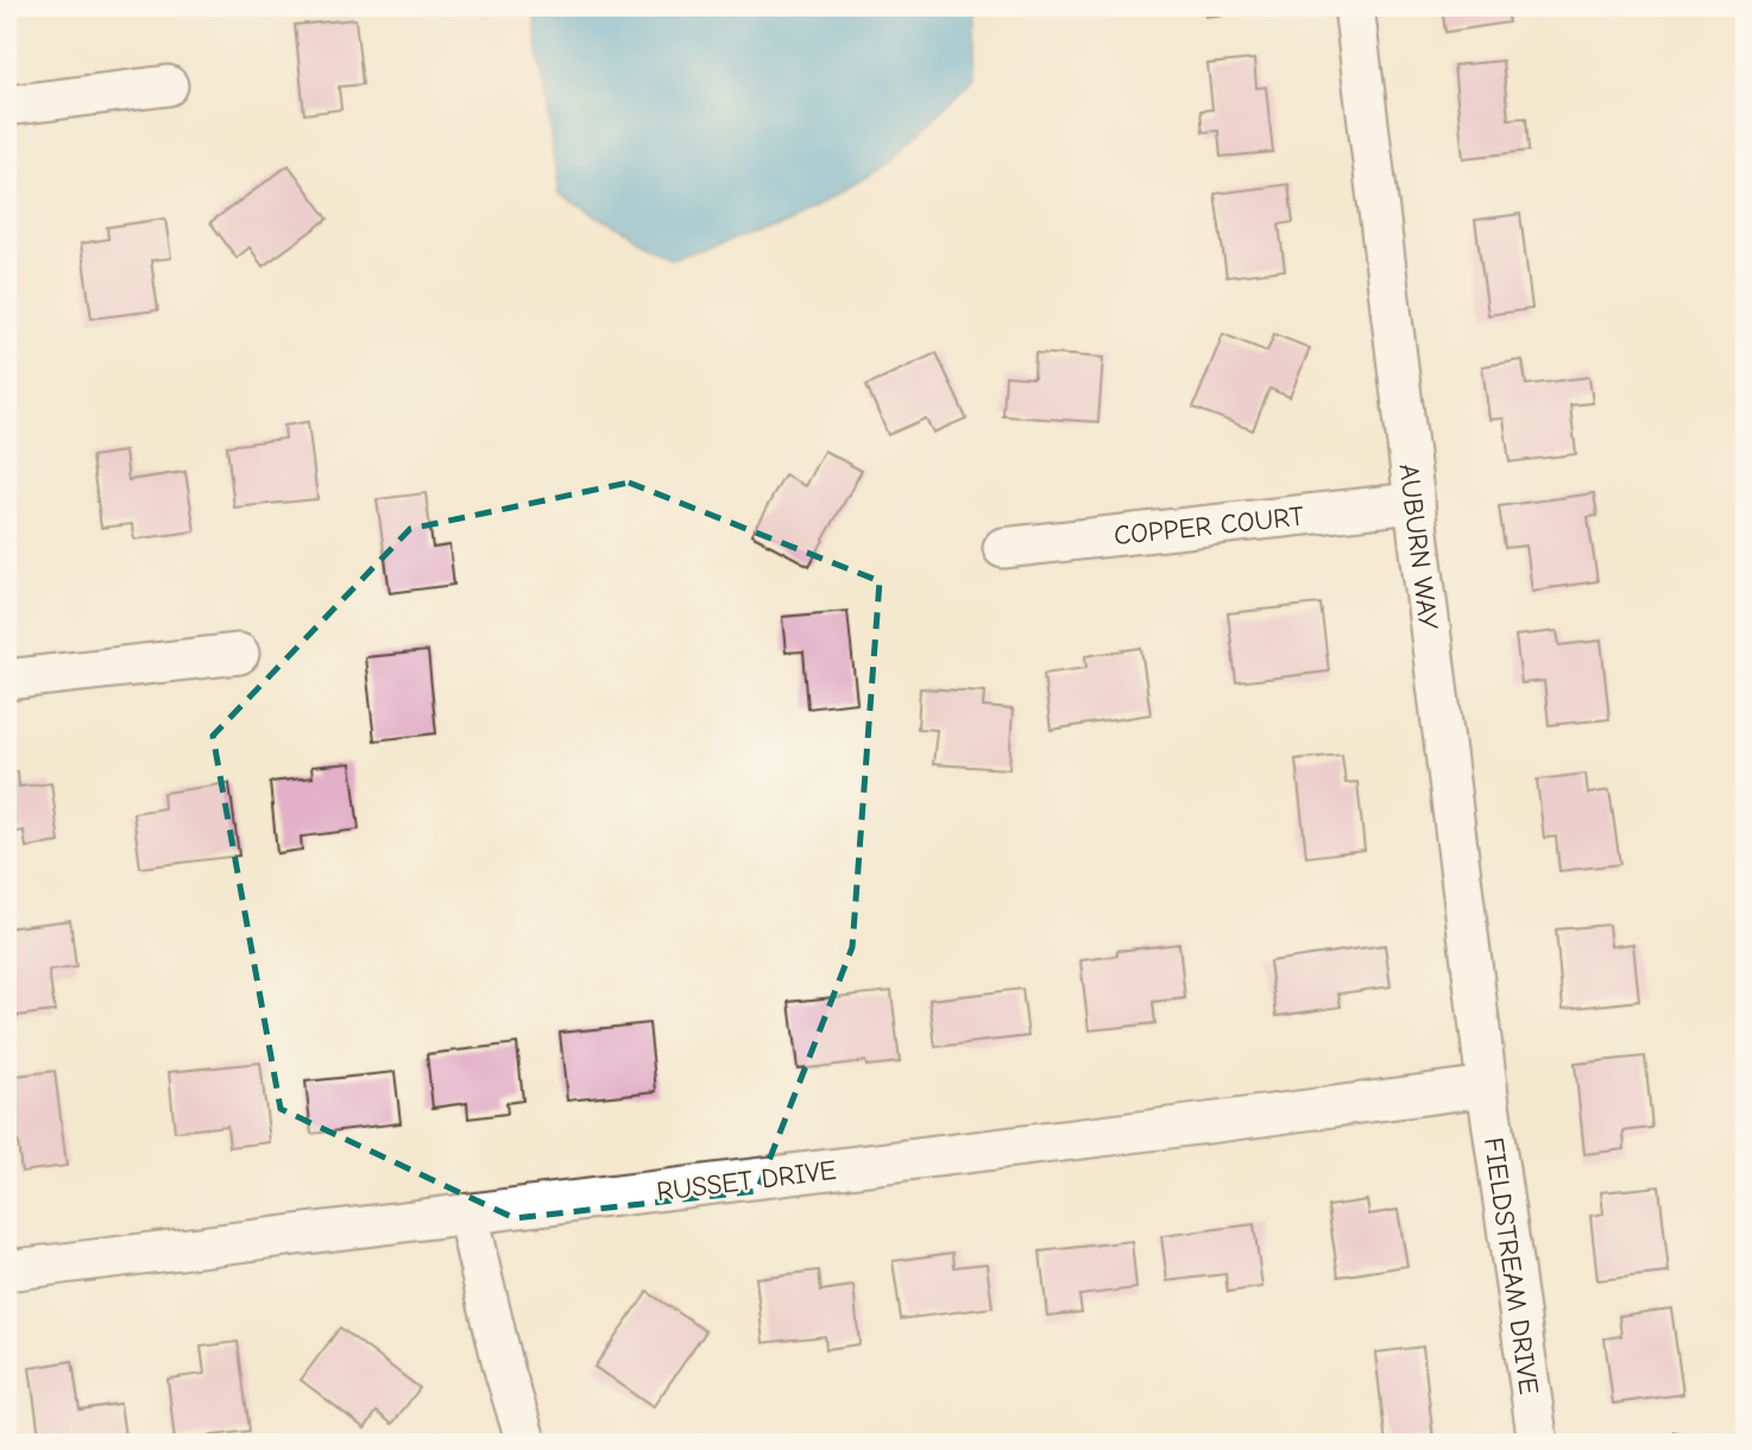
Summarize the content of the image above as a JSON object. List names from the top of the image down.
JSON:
{
  "streets": {
    "street": [
      "COPPER COURT",
      "AUBURN WAY",
      "RUSSET DRIVE",
      "FIELDSTREAM DRIVE"
    ]
  },
  "crossings": [
    ["COPPER COURT", "AUBURN WAY"],
    ["AUBURN WAY", "RUSSET DRIVE"],
    ["AUBURN WAY", "FIELDSTREAM DRIVE"],
    ["RUSSET DRIVE", "FIELDSTREAM DRIVE"]
  ]
}
